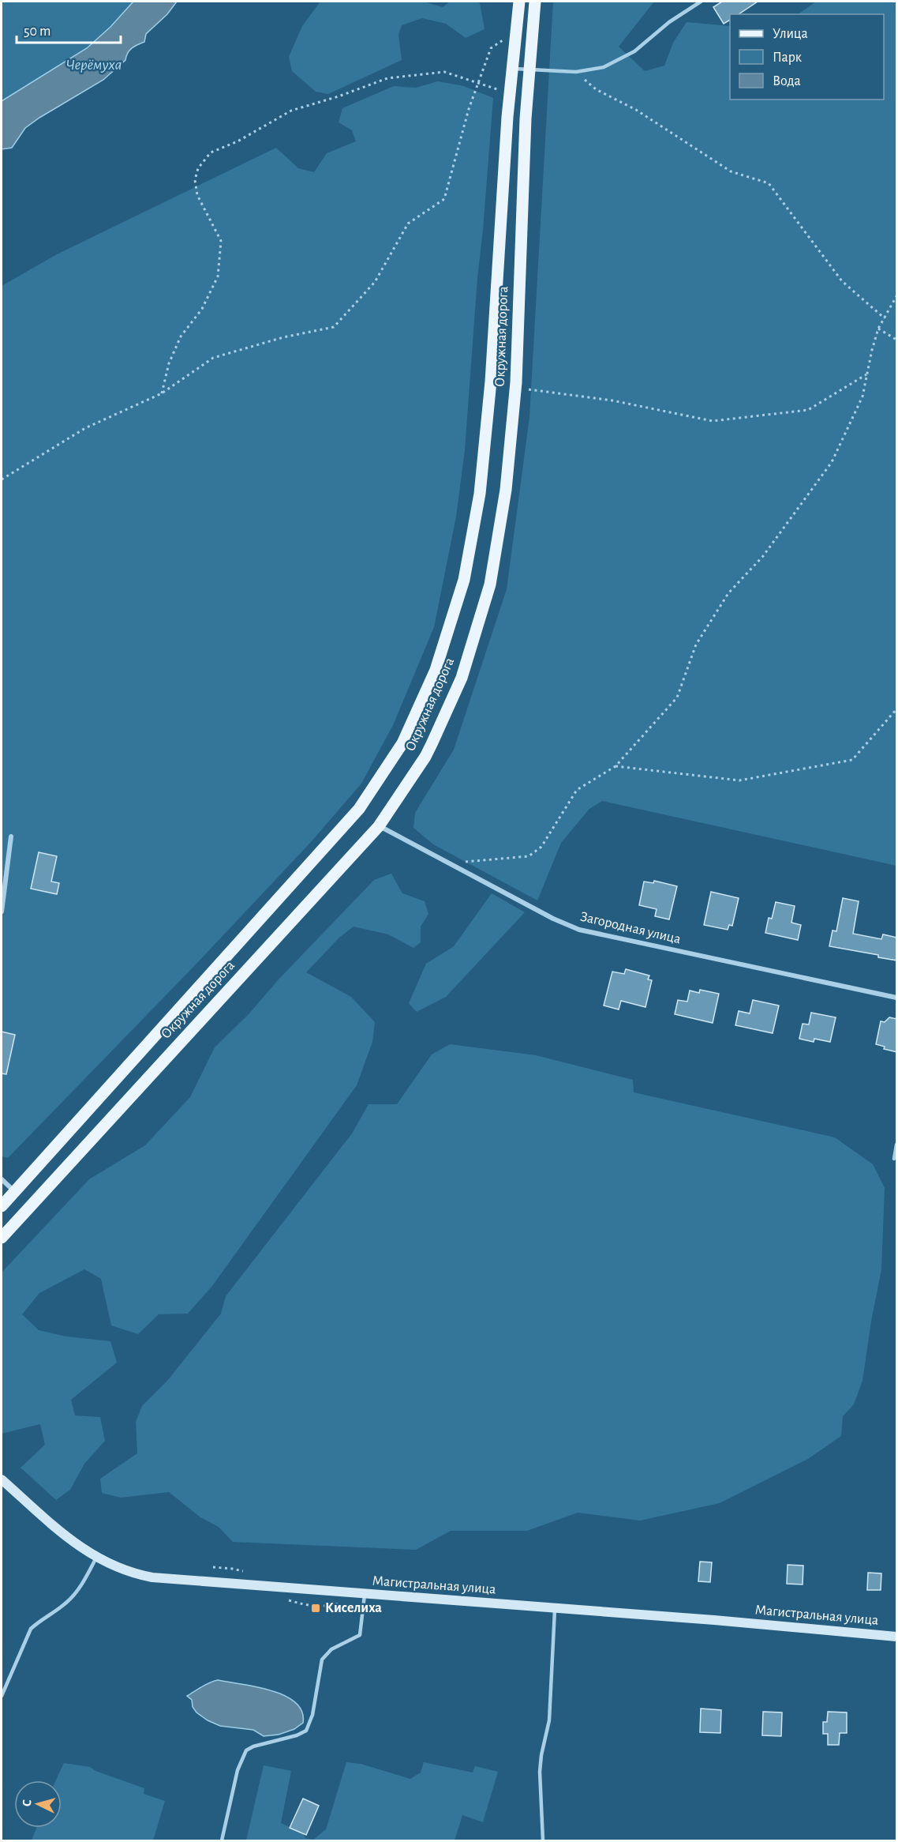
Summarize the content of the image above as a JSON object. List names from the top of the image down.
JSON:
{
  "streets": {
    "main road": ["Окружная дорога", "Магистральная улица"],
    "street": ["Загородная улица"]
  },
  "crossings": [
    ["Окружная дорога", "Загородная улица"]
  ],
  "water": ["Черёмуха"],
  "places": {
    "transit": ["Киселиха"]
  },
  "legend": ["Улица", "Парк", "Вода"],
  "scale_bar": "50 m",
  "north": "left"
}
